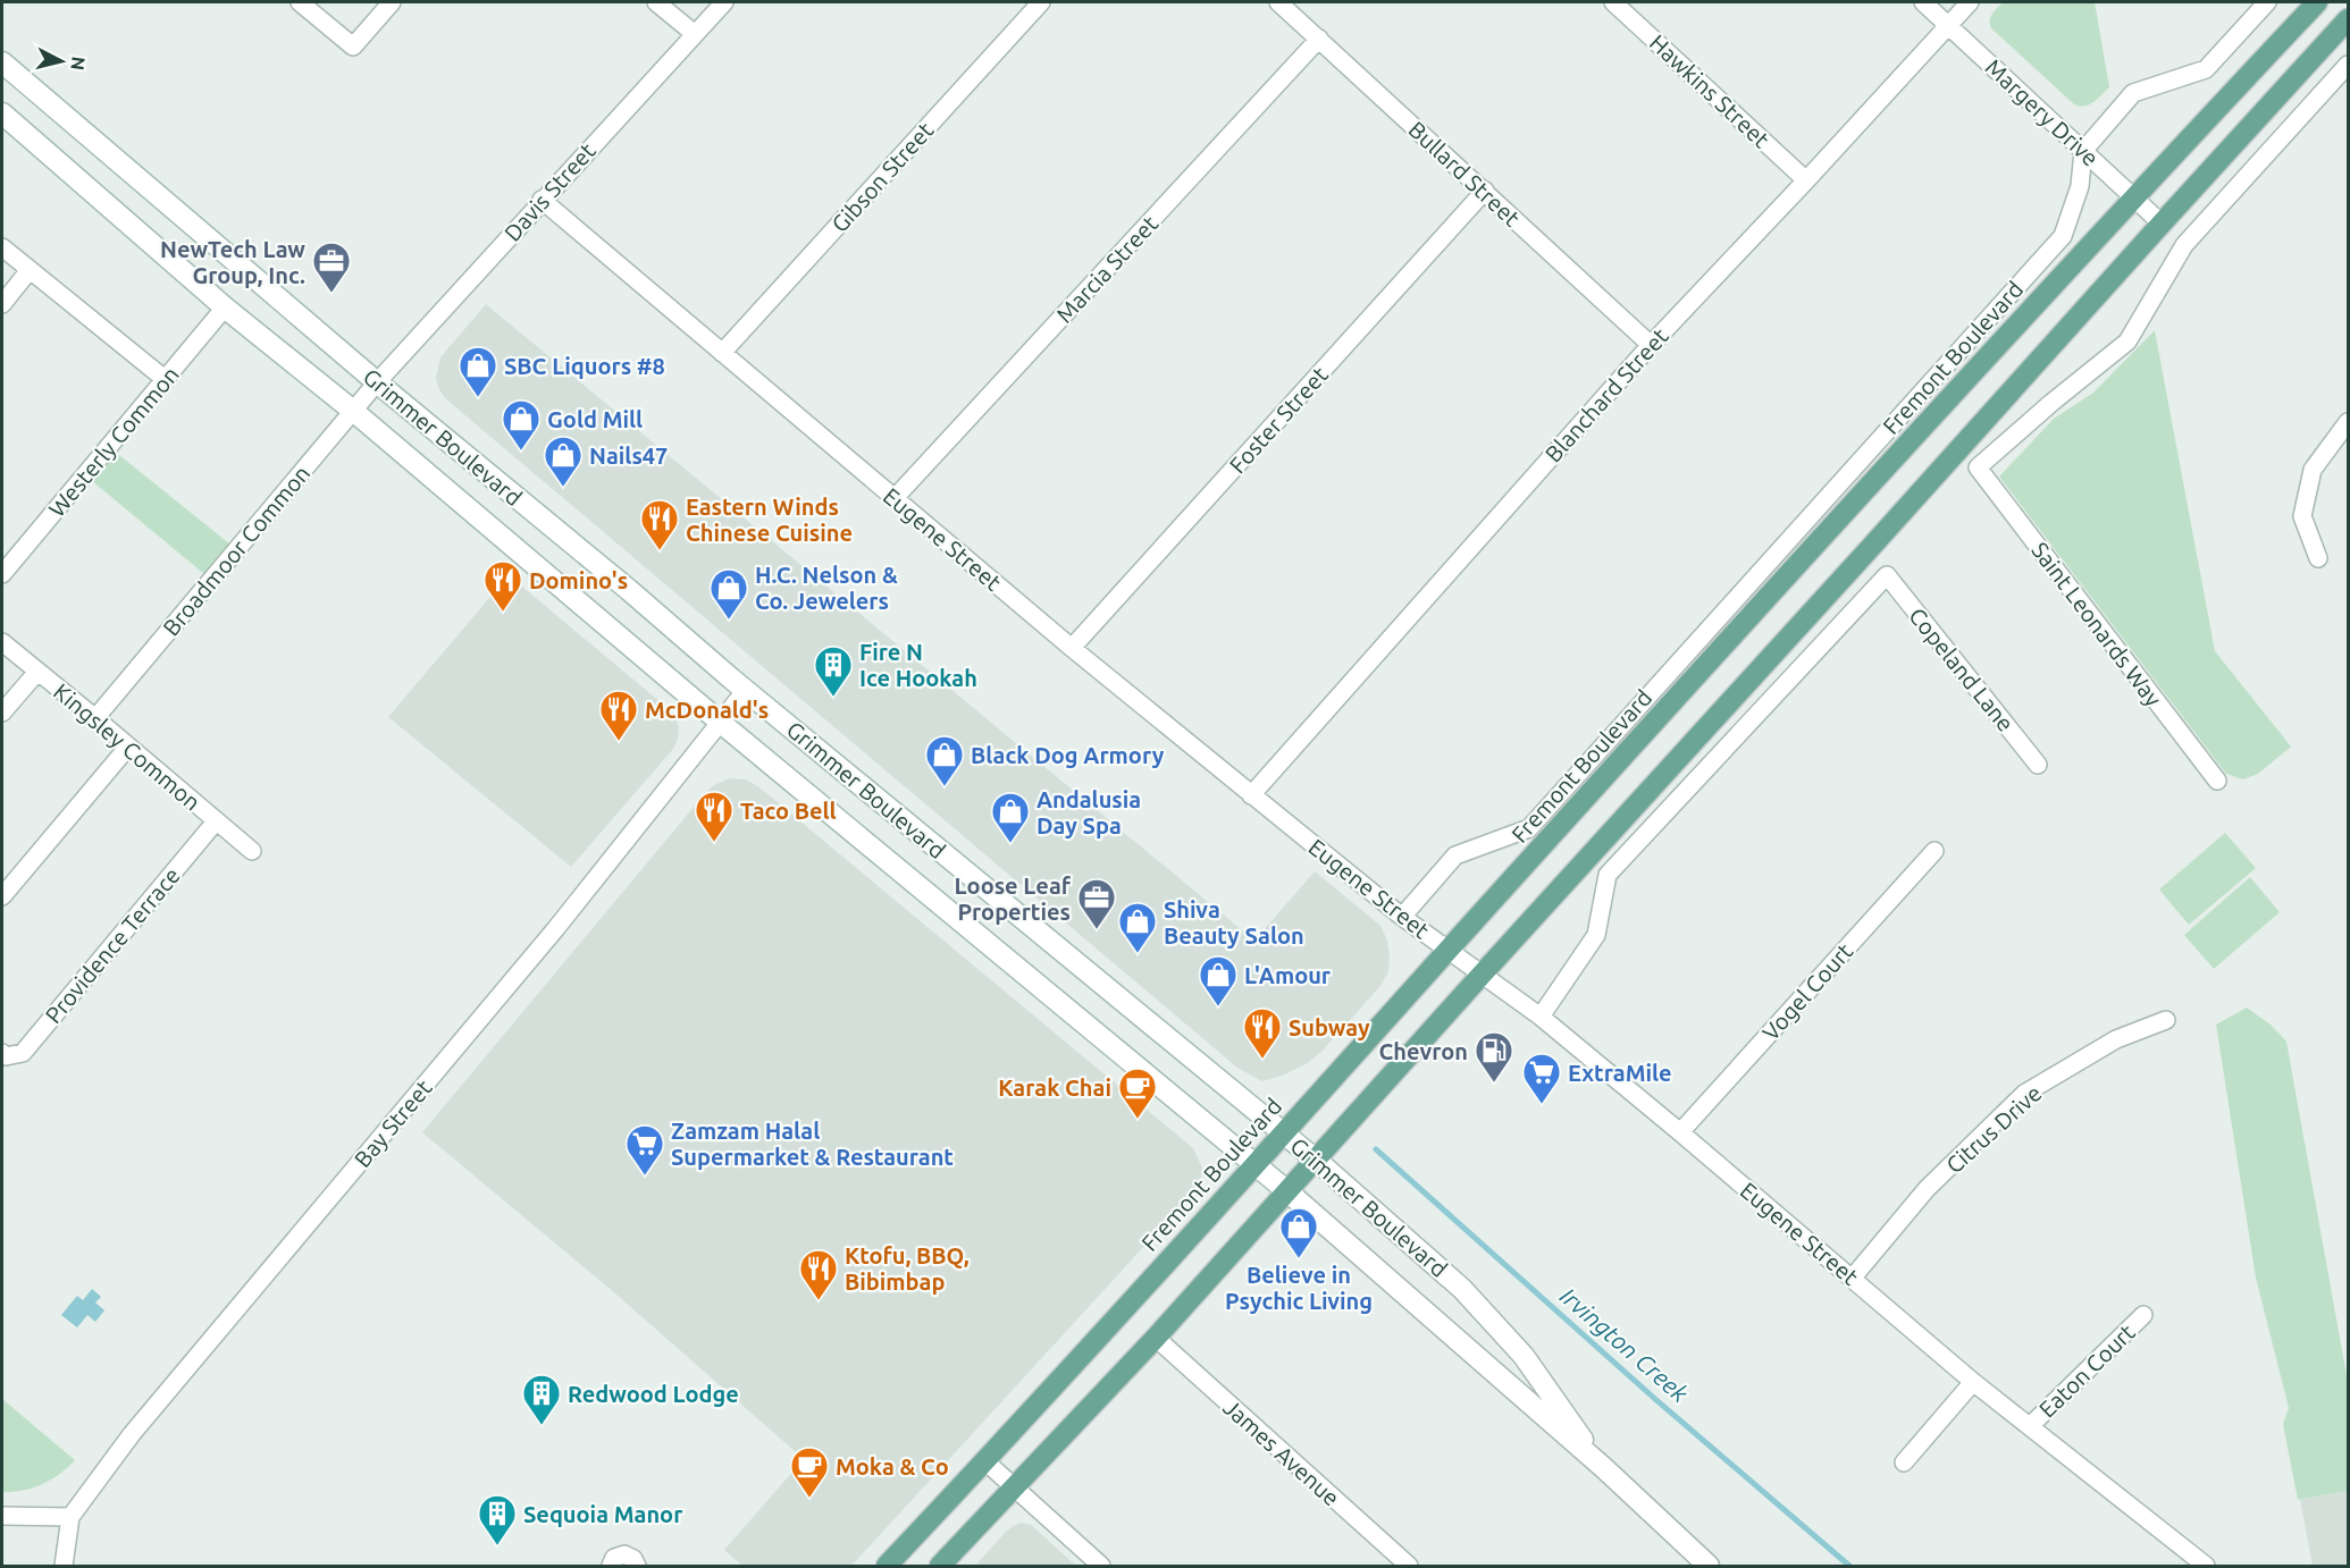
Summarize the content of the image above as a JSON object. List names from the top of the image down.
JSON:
{
  "streets": {
    "main road": ["Fremont Boulevard", "Grimmer Boulevard"],
    "street": [
      "Hawkins Street",
      "Margery Drive",
      "Bullard Street",
      "Gibson Street",
      "Davis Street",
      "Marcia Street",
      "Blanchard Street",
      "Foster Street",
      "Westerly Common",
      "Eugene Street",
      "Broadmoor Common",
      "Saint Leonards Way",
      "Copeland Lane",
      "Kingsley Common",
      "Providence Terrace",
      "Vogel Court",
      "Bay Street",
      "Citrus Drive",
      "Eaton Court",
      "James Avenue"
    ]
  },
  "crossings": [
    ["Hawkins Street", "Blanchard Street"],
    ["Margery Drive", "Fremont Boulevard"],
    ["Margery Drive", "Blanchard Street"],
    ["Bullard Street", "Marcia Street"],
    ["Bullard Street", "Blanchard Street"],
    ["Bullard Street", "Foster Street"],
    ["Gibson Street", "Eugene Street"],
    ["Davis Street", "Grimmer Boulevard"],
    ["Davis Street", "Eugene Street"],
    ["Davis Street", "Broadmoor Common"],
    ["Marcia Street", "Eugene Street"],
    ["Fremont Boulevard", "Grimmer Boulevard"],
    ["Fremont Boulevard", "Eugene Street"],
    ["Blanchard Street", "Eugene Street"],
    ["Foster Street", "Eugene Street"],
    ["Grimmer Boulevard", "Westerly Common"],
    ["Grimmer Boulevard", "Broadmoor Common"],
    ["Grimmer Boulevard", "Bay Street"],
    ["Eugene Street", "Copeland Lane"],
    ["Eugene Street", "Vogel Court"],
    ["Eugene Street", "Citrus Drive"],
    ["Eugene Street", "Eaton Court"],
    ["Broadmoor Common", "Kingsley Common"],
    ["Kingsley Common", "Providence Terrace"]
  ],
  "water": ["Irvington Creek"],
  "places": {
    "office": ["NewTech Law Group, Inc.", "Loose Leaf Properties"],
    "shop": [
      "SBC Liquors #8",
      "Gold Mill",
      "Nails47",
      "H.C. Nelson & Co. Jewelers",
      "Black Dog Armory",
      "Andalusia Day Spa",
      "Shiva Beauty Salon",
      "L'Amour",
      "Believe in Psychic Living"
    ],
    "restaurant": [
      "Eastern Winds Chinese Cuisine",
      "Domino's",
      "McDonald's",
      "Taco Bell",
      "Subway",
      "Ktofu, BBQ, Bibimbap"
    ],
    "building": ["Fire N Ice Hookah", "Redwood Lodge", "Sequoia Manor"],
    "fuel station": ["Chevron"],
    "supermarket": ["ExtraMile", "Zamzam Halal Supermarket & Restaurant"],
    "cafe": ["Karak Chai", "Moka & Co"]
  },
  "north": "right"
}
